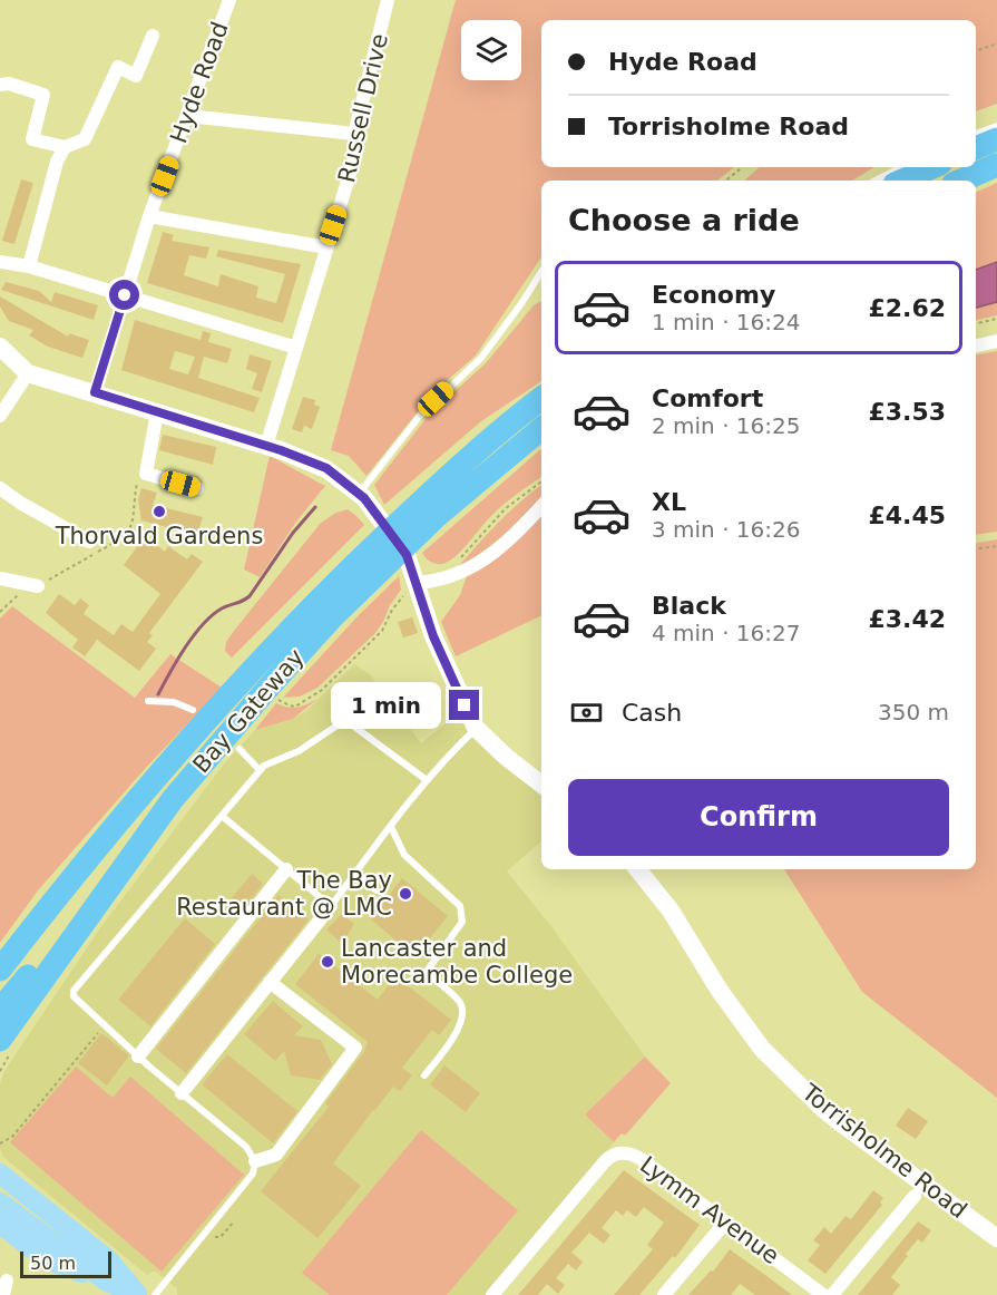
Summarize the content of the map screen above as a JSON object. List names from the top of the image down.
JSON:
{
  "streets": {
    "highway": ["Bay Gateway"],
    "main road": ["Torrisholme Road"],
    "street": ["Hyde Road", "Russell Drive", "Lymm Avenue"]
  },
  "places": ["Thorvald Gardens", "The Bay Restaurant @ LMC", "Lancaster and Morecambe College"],
  "scale_bar": "50 m",
  "page": {
    "banner": ["Hyde Road", "Torrisholme Road"],
    "heading": "Choose a ride",
    "list": [
      {
        "name": "Economy",
        "note": "1 min · 16:24",
        "value": "£2.62"
      },
      {
        "name": "Comfort",
        "note": "2 min · 16:25",
        "value": "£3.53"
      },
      {
        "name": "XL",
        "note": "3 min · 16:26",
        "value": "£4.45"
      },
      {
        "name": "Black",
        "note": "4 min · 16:27",
        "value": "£3.42"
      }
    ],
    "pay": ["Cash", "350 m"],
    "bubble": "1 min",
    "buttons": "Confirm",
    "scale": "50 m"
  }
}
